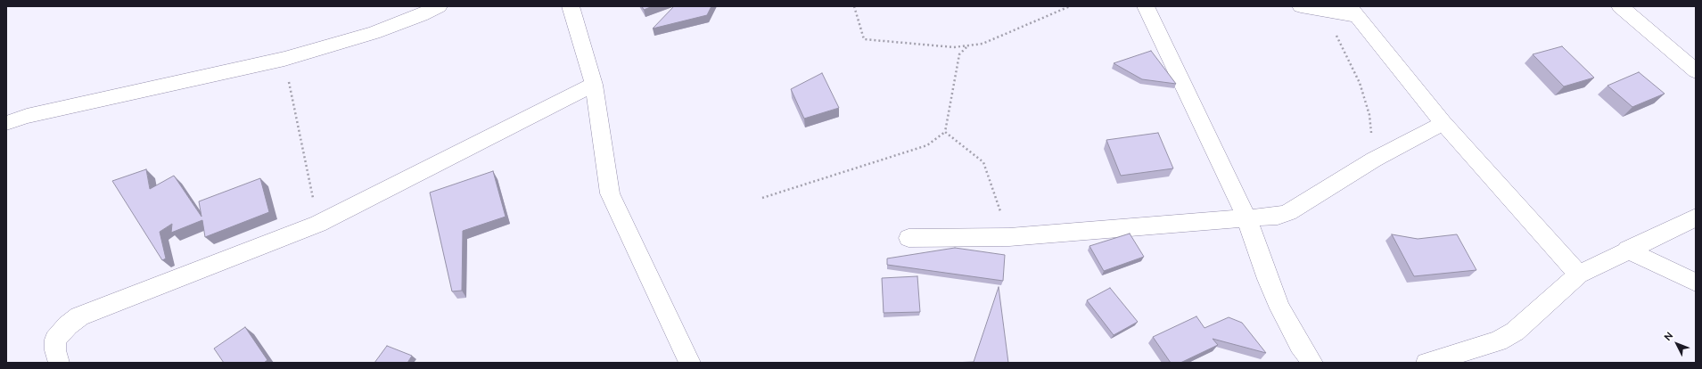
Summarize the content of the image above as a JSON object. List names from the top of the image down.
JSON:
{
  "north": "top left"
}
